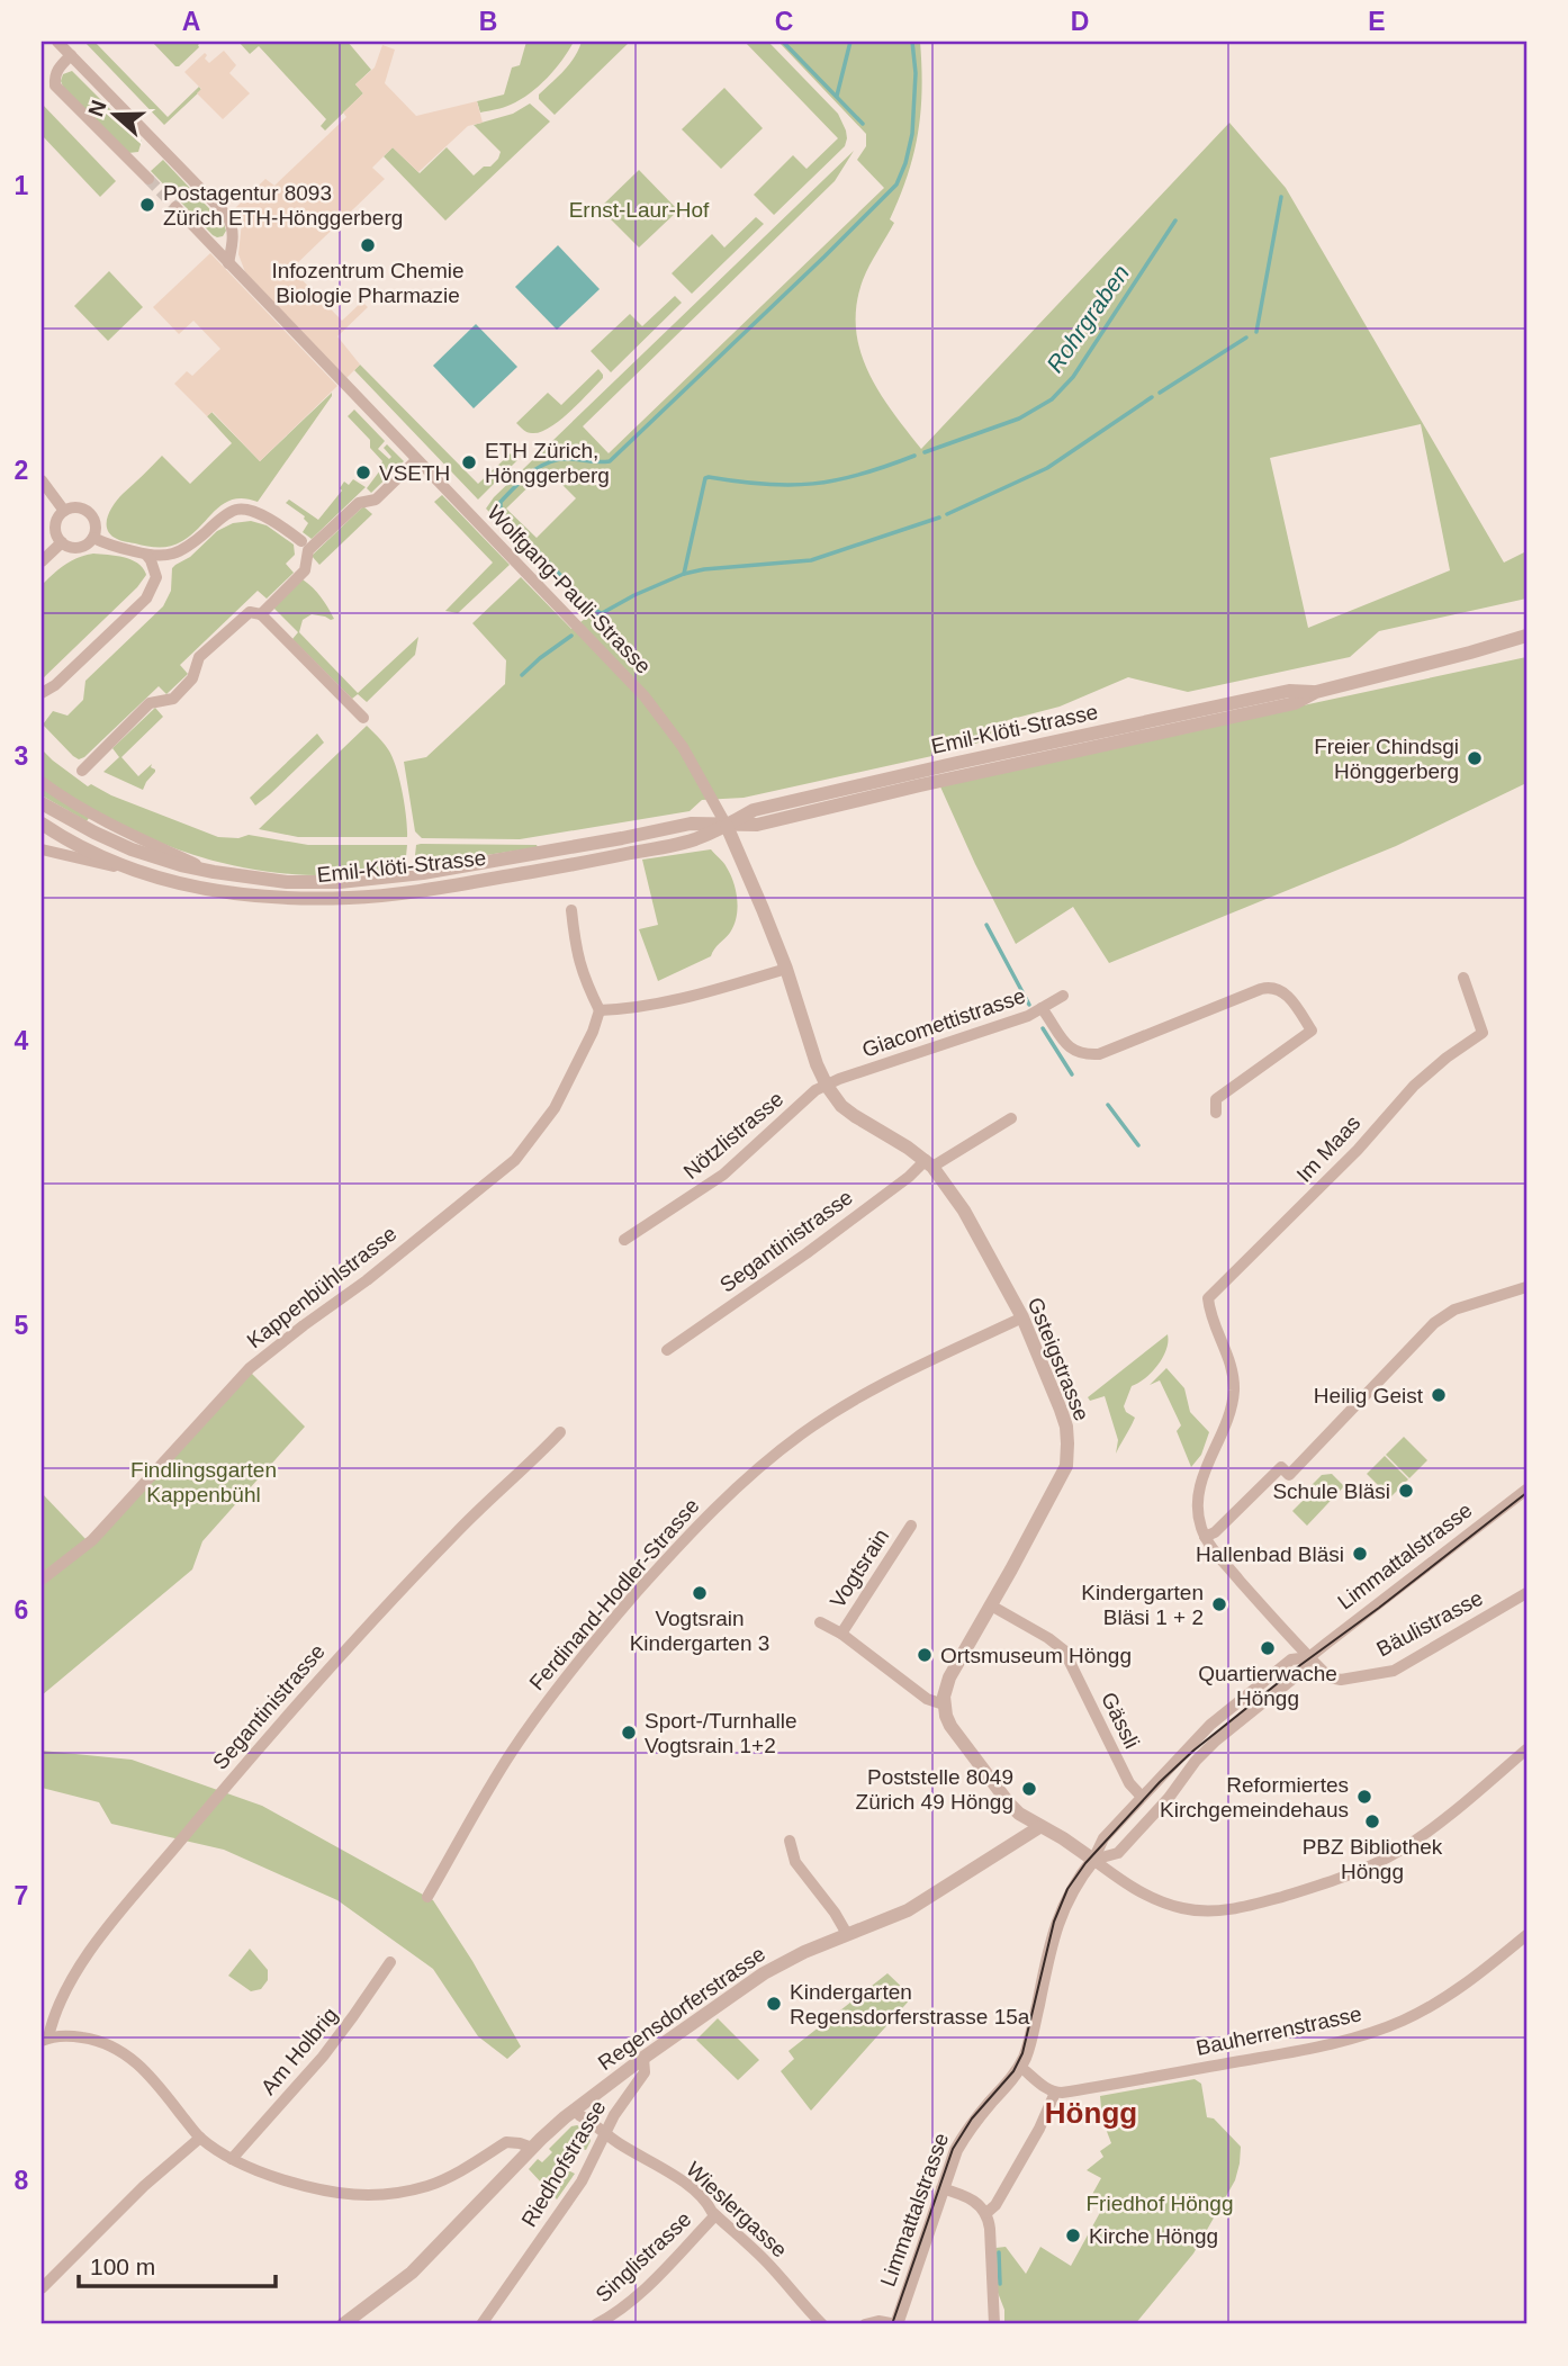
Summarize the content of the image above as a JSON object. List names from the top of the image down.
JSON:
{
  "streets": {
    "street": [
      "Wolfgang-Pauli-Strasse",
      "Emil-Klöti-Strasse",
      "Giacomettistrasse",
      "Nötzlistrasse",
      "Im Maas",
      "Segantinistrasse",
      "Kappenbühlstrasse",
      "Gsteigstrasse",
      "Limmattalstrasse",
      "Vogtsrain",
      "Ferdinand-Hodler-Strasse",
      "Bäulistrasse",
      "Gässli",
      "Regensdorferstrasse",
      "Bauherrenstrasse",
      "Am Holbrig",
      "Riedhofstrasse",
      "Wieslergasse",
      "Singlistrasse"
    ]
  },
  "crossings": [
    ["Wolfgang-Pauli-Strasse", "Emil-Klöti-Strasse"],
    ["Wolfgang-Pauli-Strasse", "Gsteigstrasse"],
    ["Emil-Klöti-Strasse", "Gsteigstrasse"],
    ["Giacomettistrasse", "Nötzlistrasse"],
    ["Giacomettistrasse", "Gsteigstrasse"],
    ["Nötzlistrasse", "Gsteigstrasse"],
    ["Im Maas", "Bäulistrasse"],
    ["Segantinistrasse", "Gsteigstrasse"],
    ["Gsteigstrasse", "Vogtsrain"],
    ["Gsteigstrasse", "Ferdinand-Hodler-Strasse"],
    ["Gsteigstrasse", "Gässli"],
    ["Limmattalstrasse", "Bäulistrasse"],
    ["Limmattalstrasse", "Gässli"],
    ["Regensdorferstrasse", "Riedhofstrasse"],
    ["Regensdorferstrasse", "Wieslergasse"],
    ["Riedhofstrasse", "Wieslergasse"],
    ["Wieslergasse", "Singlistrasse"]
  ],
  "districts": ["Höngg"],
  "water": ["Rohrgraben"],
  "parks": ["Ernst-Laur-Hof", "Findlingsgarten Kappenbühl", "Friedhof Höngg"],
  "places": [
    "Postagentur 8093 Zürich ETH-Hönggerberg",
    "Infozentrum Chemie Biologie Pharmazie",
    "ETH Zürich, Hönggerberg",
    "VSETH",
    "Freier Chindsgi Hönggerberg",
    "Heilig Geist",
    "Schule Bläsi",
    "Hallenbad Bläsi",
    "Vogtsrain Kindergarten 3",
    "Kindergarten Bläsi 1 + 2",
    "Quartierwache Höngg",
    "Ortsmuseum Höngg",
    "Sport-/Turnhalle Vogtsrain 1+2",
    "Poststelle 8049 Zürich 49 Höngg",
    "Reformiertes Kirchgemeindehaus",
    "PBZ Bibliothek Höngg",
    "Kindergarten Regensdorferstrasse 15a",
    "Kirche Höngg"
  ],
  "scale_bar": "100 m",
  "north": "left",
  "grid": {
    "columns": [
      "A",
      "B",
      "C",
      "D",
      "E"
    ],
    "rows": [
      "1",
      "2",
      "3",
      "4",
      "5",
      "6",
      "7",
      "8"
    ]
  }
}
